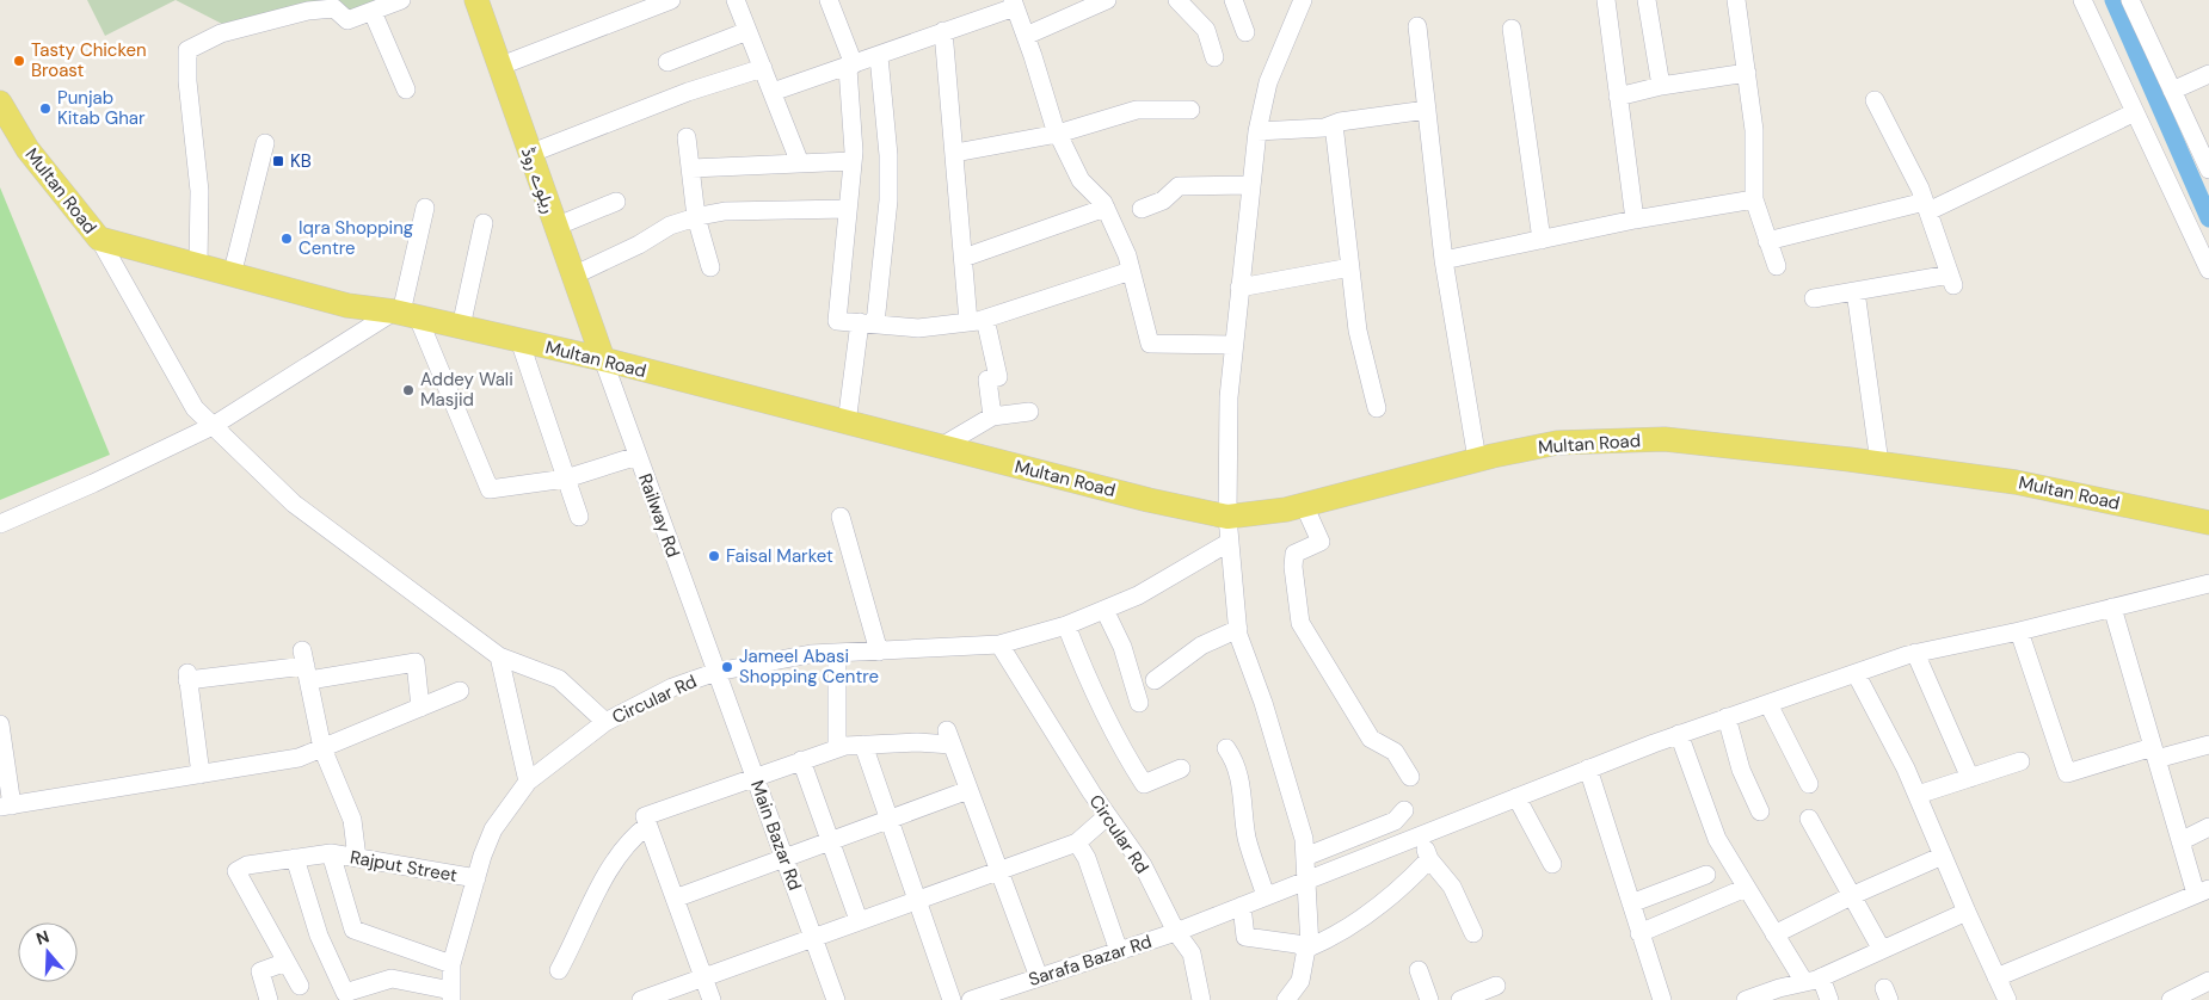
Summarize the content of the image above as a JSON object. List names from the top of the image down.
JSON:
{
  "streets": {
    "main road": ["ریلوے روڈ", "Multan Road"],
    "street": [
      "Railway Rd",
      "Circular Rd",
      "Main Bazar Rd",
      "Rajput Street",
      "Sarafa Bazar Rd"
    ]
  },
  "crossings": [
    ["ریلوے روڈ", "Multan Road"],
    ["ریلوے روڈ", "Railway Rd"],
    ["Multan Road", "Railway Rd"],
    ["Railway Rd", "Circular Rd"],
    ["Railway Rd", "Main Bazar Rd"],
    ["Circular Rd", "Main Bazar Rd"],
    ["Circular Rd", "Rajput Street"],
    ["Circular Rd", "Sarafa Bazar Rd"]
  ],
  "places": {
    "other": [
      "Tasty Chicken Broast",
      "Punjab Kitab Ghar",
      "Iqra Shopping Centre",
      "Addey Wali Masjid",
      "Faisal Market",
      "Jameel Abasi Shopping Centre"
    ],
    "transit": ["KB"]
  },
  "north": "top"
}
